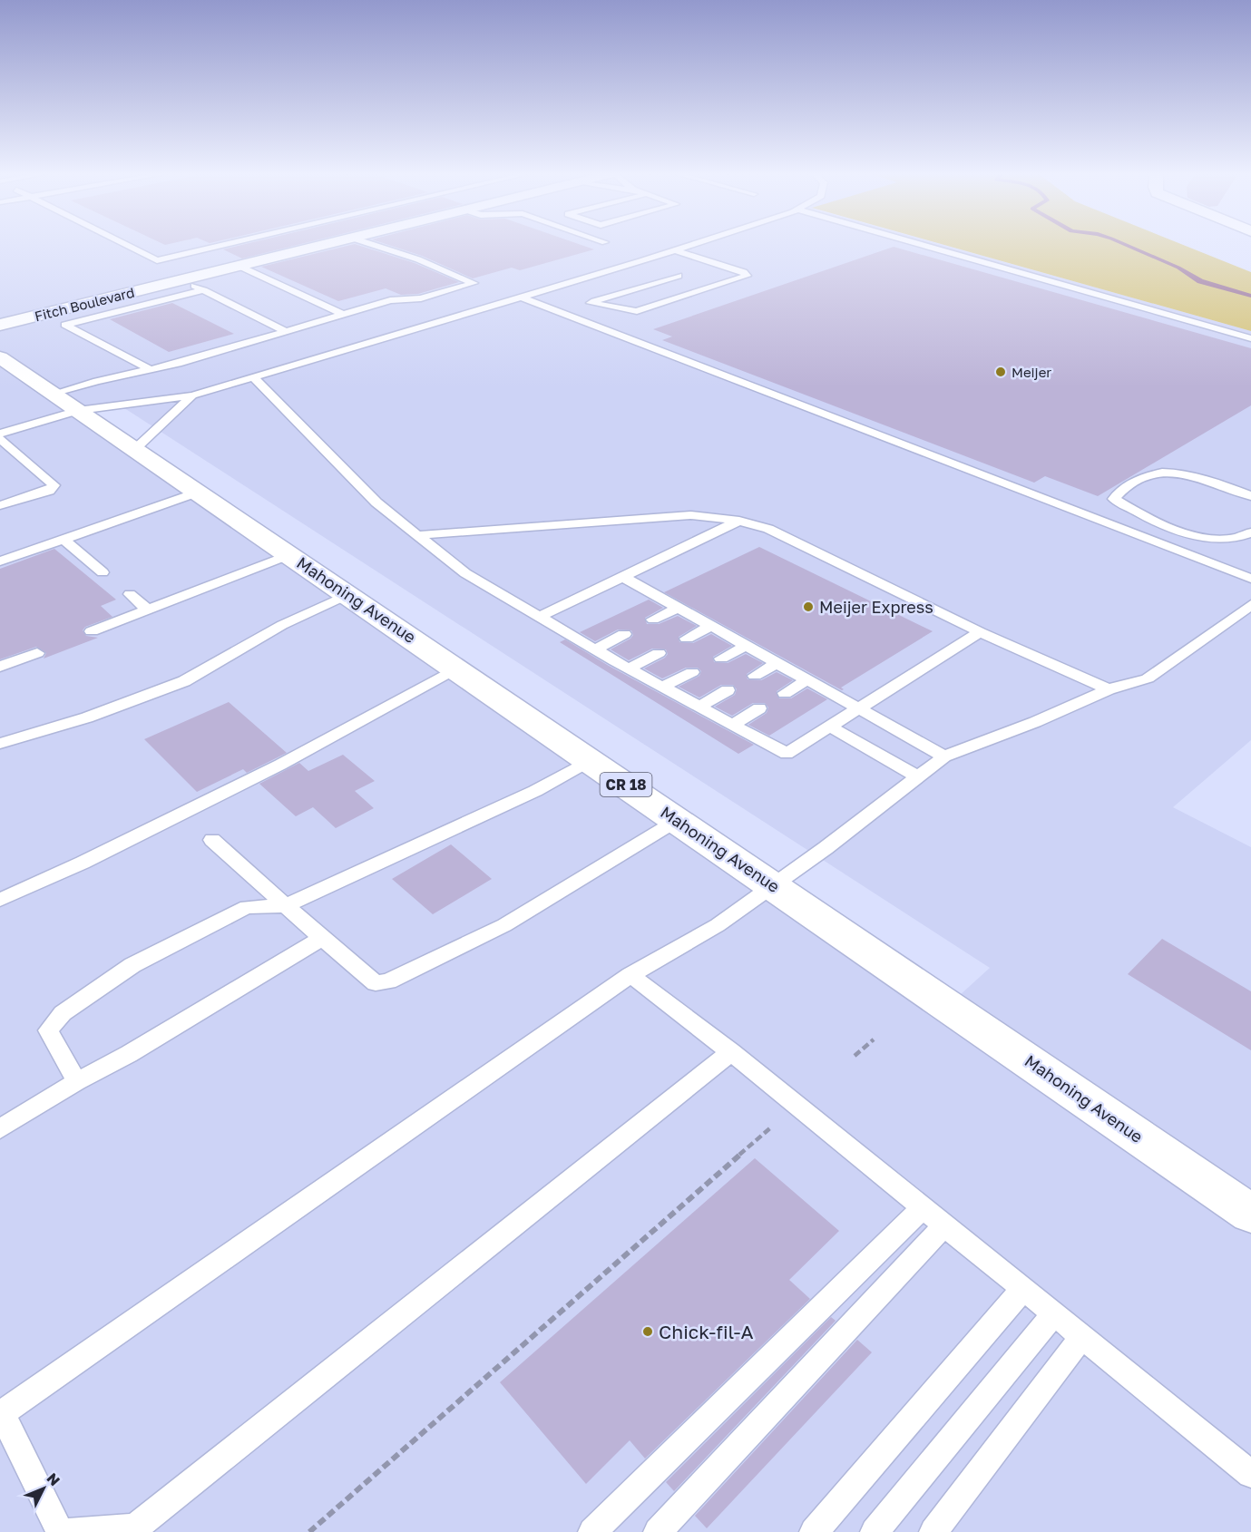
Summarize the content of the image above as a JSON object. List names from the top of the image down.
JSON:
{
  "streets": {
    "main road": ["Fitch Boulevard", "Mahoning Avenue", "CR 18"]
  },
  "places": ["Meijer", "Meijer Express", "Chick-fil-A"],
  "north": "top right"
}
